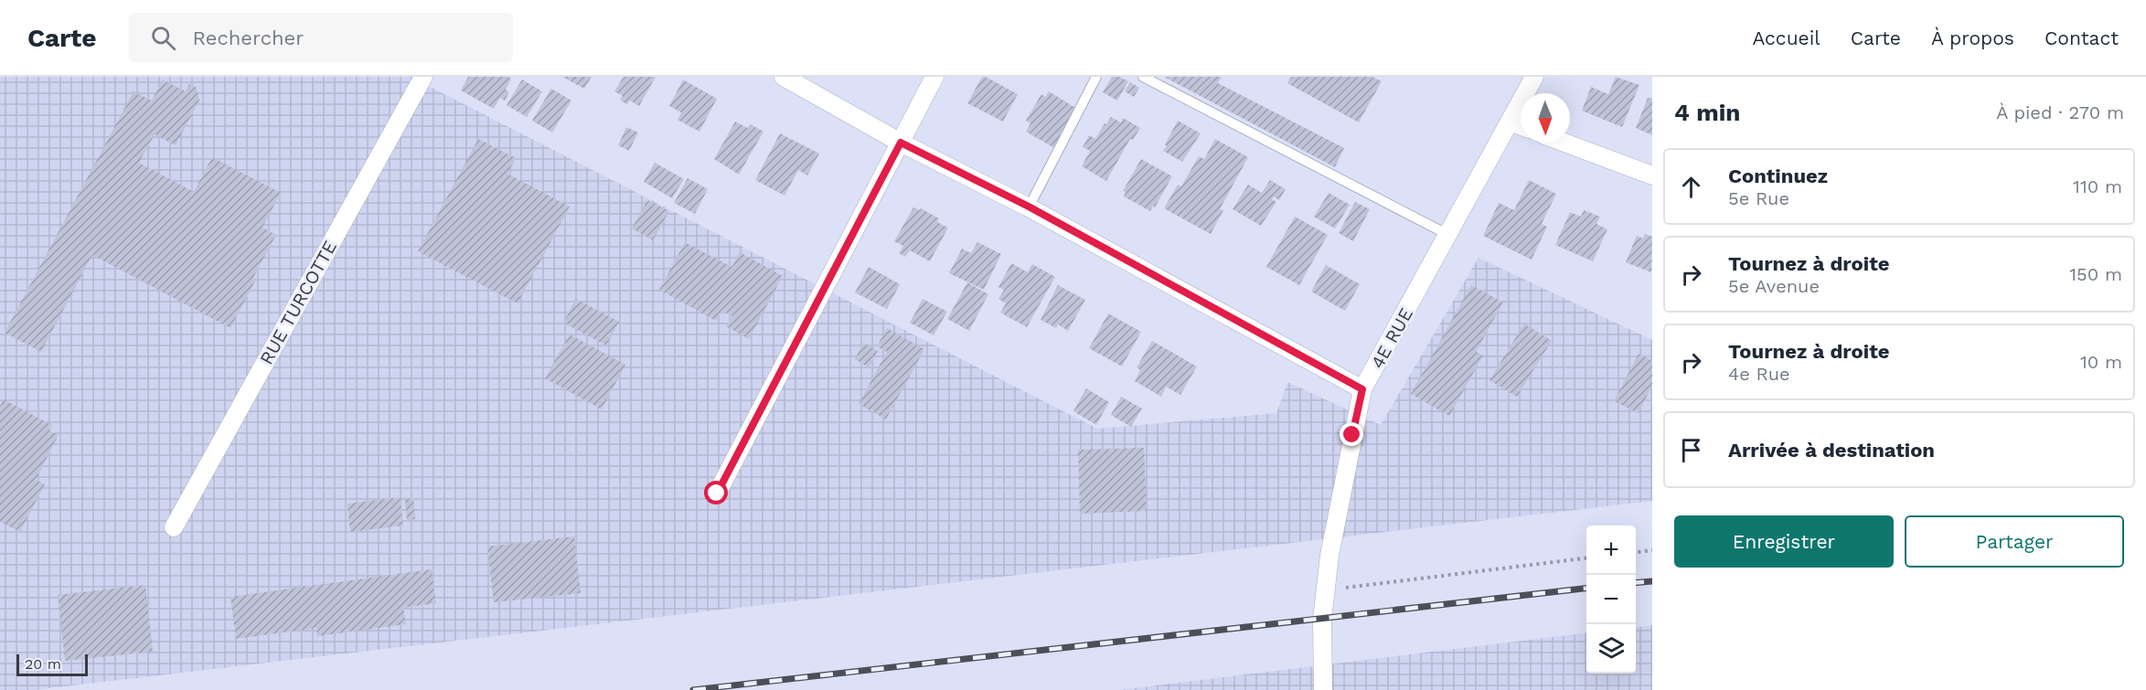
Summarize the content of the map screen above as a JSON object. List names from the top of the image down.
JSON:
{
  "streets": {
    "street": ["RUE TURCOTTE", "4E RUE"]
  },
  "scale_bar": "20 m",
  "north": "bottom",
  "page": {
    "header": "Carte",
    "search": "Rechercher",
    "nav": [
      "Accueil",
      "Carte",
      "À propos",
      "Contact"
    ],
    "heading": ["4 min", "À pied · 270 m"],
    "list": [
      ["Continuez", "5e Rue", "110 m"],
      ["Tournez à droite", "5e Avenue", "150 m"],
      ["Tournez à droite", "4e Rue", "10 m"],
      "Arrivée à destination"
    ],
    "buttons": ["Enregistrer", "Partager"],
    "map_buttons": ["+", "−"],
    "scale": "20 m"
  }
}
